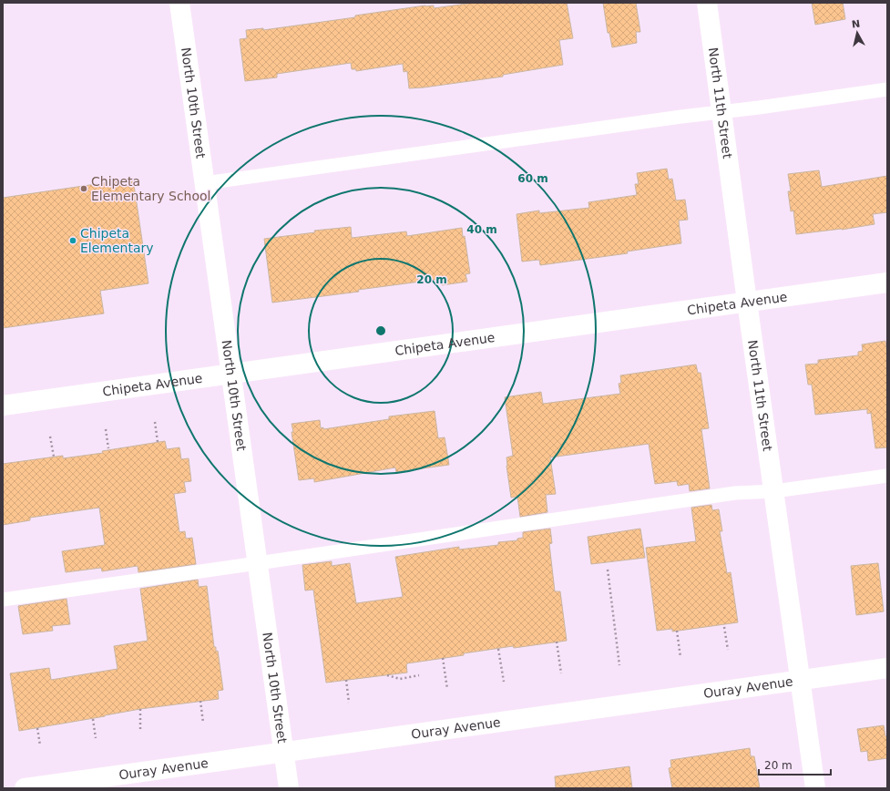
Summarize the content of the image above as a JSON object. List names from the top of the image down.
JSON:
{
  "streets": {
    "street": [
      "North 10th Street",
      "North 11th Street",
      "Chipeta Avenue",
      "Ouray Avenue"
    ]
  },
  "crossings": [
    ["North 10th Street", "Chipeta Avenue"],
    ["North 10th Street", "Ouray Avenue"],
    ["North 11th Street", "Chipeta Avenue"],
    ["North 11th Street", "Ouray Avenue"]
  ],
  "places": ["Chipeta Elementary School", "Chipeta Elementary"],
  "scale_bar": "20 m",
  "north": "top",
  "rings": ["60 m", "40 m", "20 m"]
}
